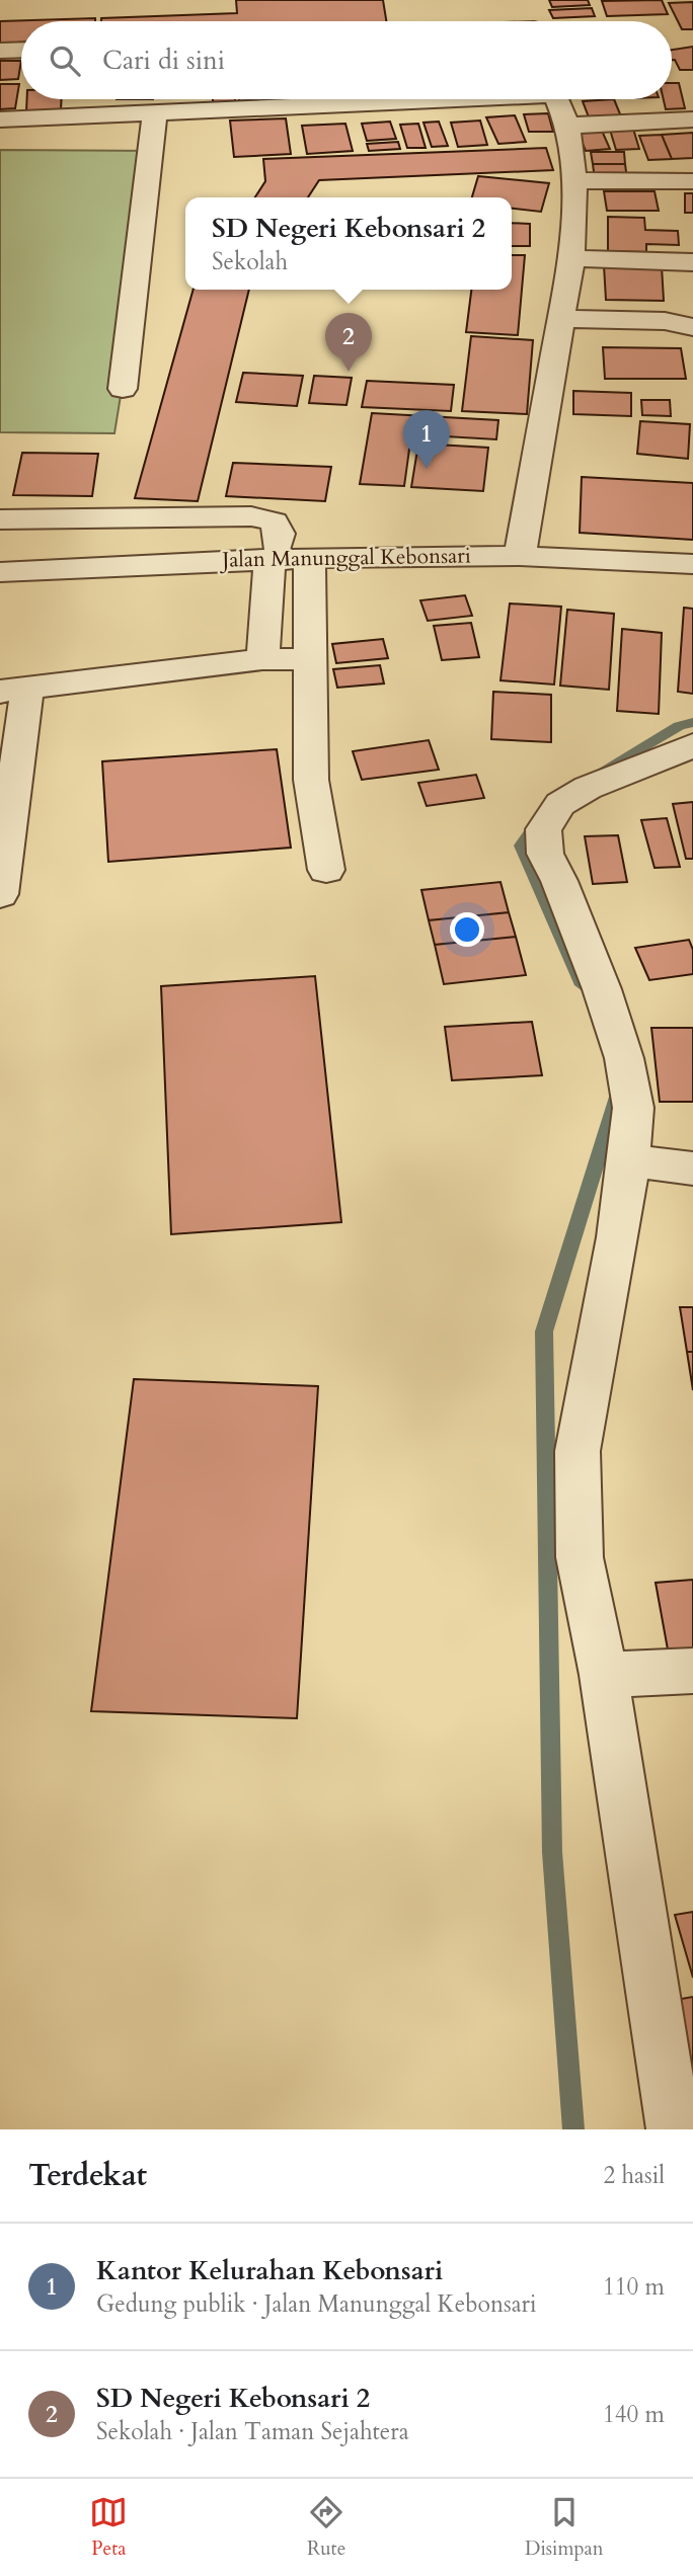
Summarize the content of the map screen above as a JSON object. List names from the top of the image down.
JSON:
{
  "streets": {
    "street": ["Jalan Manunggal Kebonsari"]
  },
  "page": {
    "search": "Cari di sini",
    "popup": ["SD Negeri Kebonsari 2", "Sekolah"],
    "pins": ["2", "1"],
    "heading": ["Terdekat", "2 hasil"],
    "list": [
      {
        "mark": "1",
        "name": "Kantor Kelurahan Kebonsari",
        "note": "Gedung publik · Jalan Manunggal Kebonsari",
        "value": "110 m"
      },
      {
        "mark": "2",
        "name": "SD Negeri Kebonsari 2",
        "note": "Sekolah · Jalan Taman Sejahtera",
        "value": "140 m"
      }
    ],
    "nav": ["Peta", "Rute", "Disimpan"]
  }
}
